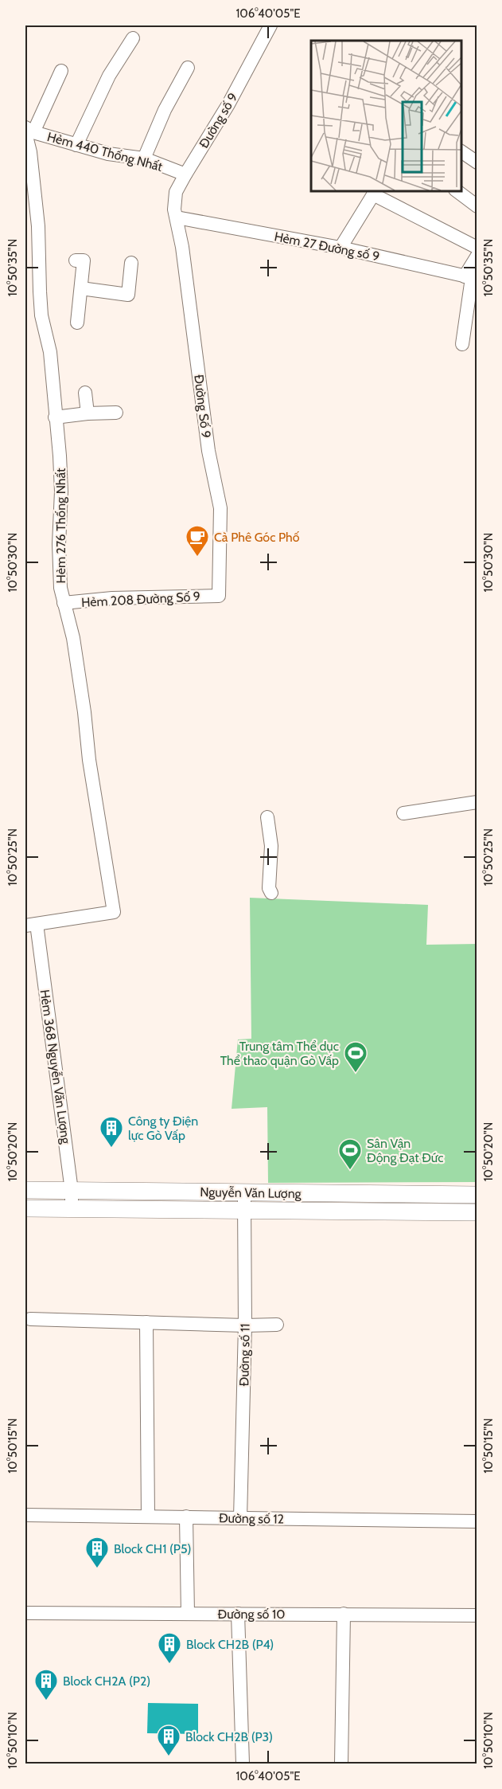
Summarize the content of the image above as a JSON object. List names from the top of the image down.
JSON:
{
  "streets": {
    "street": [
      "Đường số 9",
      "Hẻm 440 Thống Nhất",
      "Hẻm 27 Đường số 9",
      "Đường Số 9",
      "Hẻm 276 Thống Nhất",
      "Hẻm 208 Đường Số 9",
      "Hẻm 368 Nguyễn Văn Lượng",
      "Nguyễn Văn Lượng",
      "Đường số 11",
      "Đường số 12",
      "Đường số 10"
    ]
  },
  "crossings": [
    ["Đường số 9", "Hẻm 440 Thống Nhất"],
    ["Đường số 9", "Hẻm 27 Đường số 9"],
    ["Đường số 9", "Đường Số 9"],
    ["Hẻm 440 Thống Nhất", "Hẻm 276 Thống Nhất"],
    ["Hẻm 27 Đường số 9", "Đường Số 9"],
    ["Đường Số 9", "Hẻm 208 Đường Số 9"],
    ["Hẻm 276 Thống Nhất", "Hẻm 208 Đường Số 9"],
    ["Hẻm 276 Thống Nhất", "Hẻm 368 Nguyễn Văn Lượng"],
    ["Hẻm 368 Nguyễn Văn Lượng", "Nguyễn Văn Lượng"],
    ["Nguyễn Văn Lượng", "Đường số 11"],
    ["Đường số 11", "Đường số 12"]
  ],
  "places": {
    "cafe": ["Cà Phê Góc Phố"],
    "sports": ["Trung tâm Thể dục Thể thao quận Gò Vấp", "Sân Vận Động Đạt Đức"],
    "building": [
      "Công ty Điện lực Gò Vấp",
      "Block CH1 (P5)",
      "Block CH2B (P4)",
      "Block CH2A (P2)",
      "Block CH2B (P3)"
    ]
  },
  "coordinates": [
    "106°40'05\"E",
    "10°50'35\"N",
    "10°50'30\"N",
    "10°50'25\"N",
    "10°50'20\"N",
    "10°50'15\"N",
    "10°50'10\"N"
  ]
}
